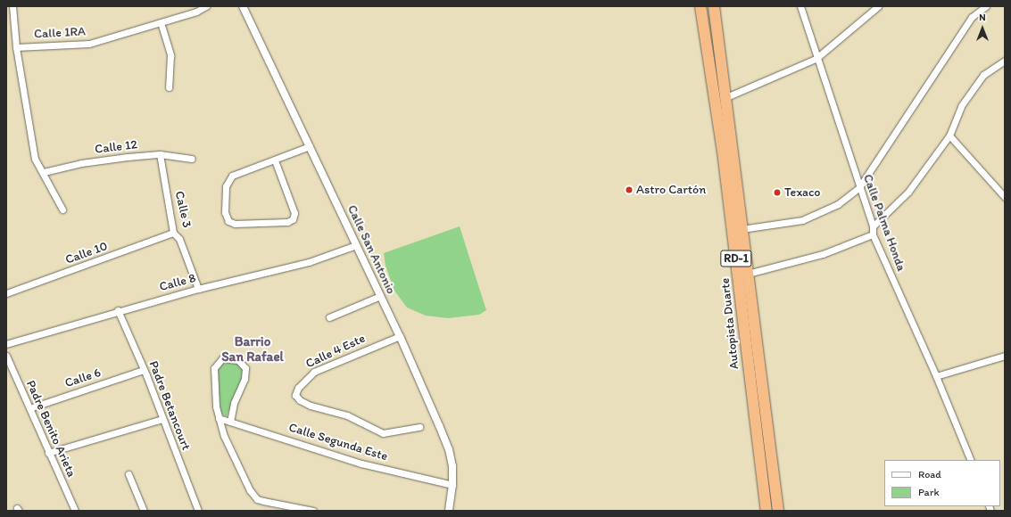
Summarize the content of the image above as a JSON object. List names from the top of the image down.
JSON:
{
  "streets": {
    "highway": ["RD-1", "Autopista Duarte"],
    "street": [
      "Calle 1RA",
      "Calle 12",
      "Calle 3",
      "Calle Palma Honda",
      "Calle San Antonio",
      "Calle 10",
      "Calle 8",
      "Calle 4 Este",
      "Calle 6",
      "Padre Betancourt",
      "Padre Benito Arieta",
      "Calle Segunda Este"
    ]
  },
  "crossings": [
    ["Calle 12", "Calle 3"],
    ["Calle 3", "Calle 10"],
    ["Calle 3", "Calle 8"],
    ["Calle San Antonio", "Calle 8"],
    ["Calle San Antonio", "Calle 4 Este"],
    ["Calle San Antonio", "Calle Segunda Este"],
    ["Calle 8", "Padre Betancourt"],
    ["Calle 6", "Padre Betancourt"],
    ["Calle 6", "Padre Benito Arieta"]
  ],
  "districts": ["Barrio San Rafael"],
  "places": ["Astro Cartón", "Texaco"],
  "legend": ["Road", "Park"],
  "north": "top"
}
